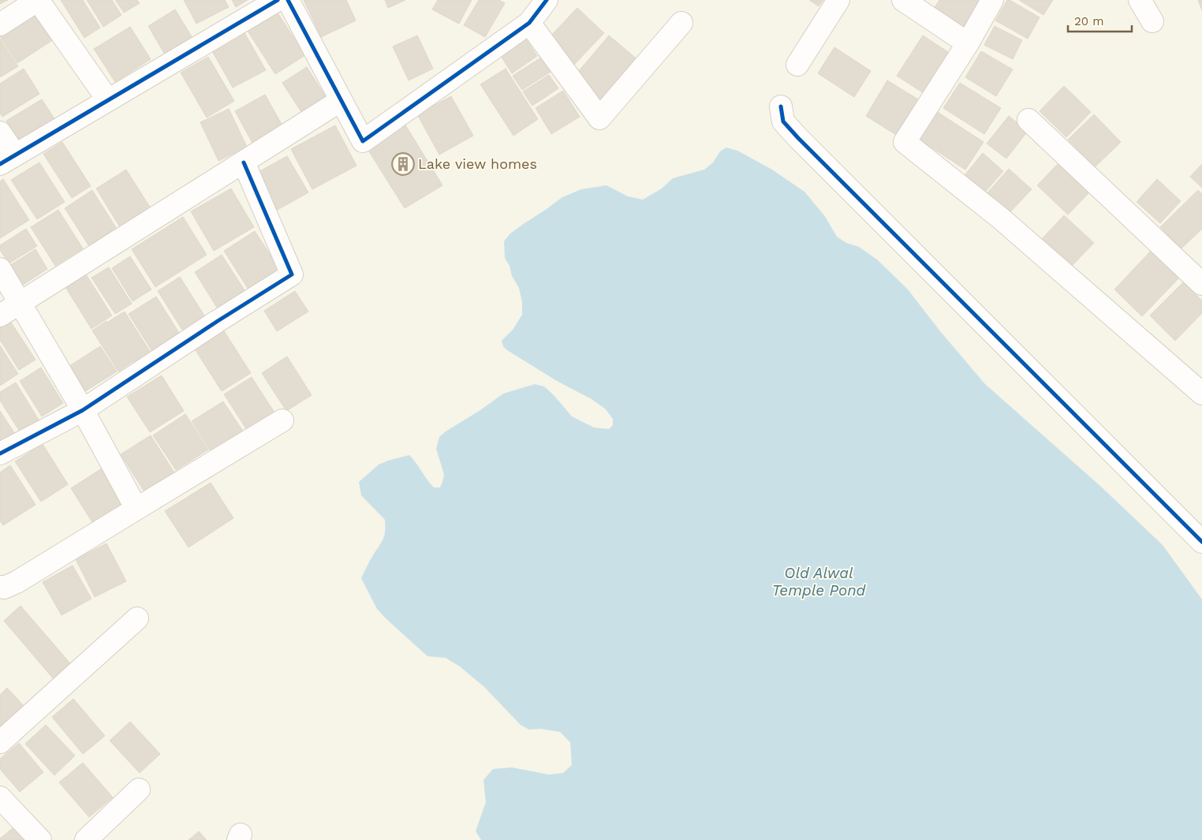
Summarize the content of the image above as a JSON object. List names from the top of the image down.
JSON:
{
  "water": ["Old Alwal Temple Pond"],
  "places": {
    "building": ["Lake view homes"]
  },
  "scale_bar": "20 m"
}
